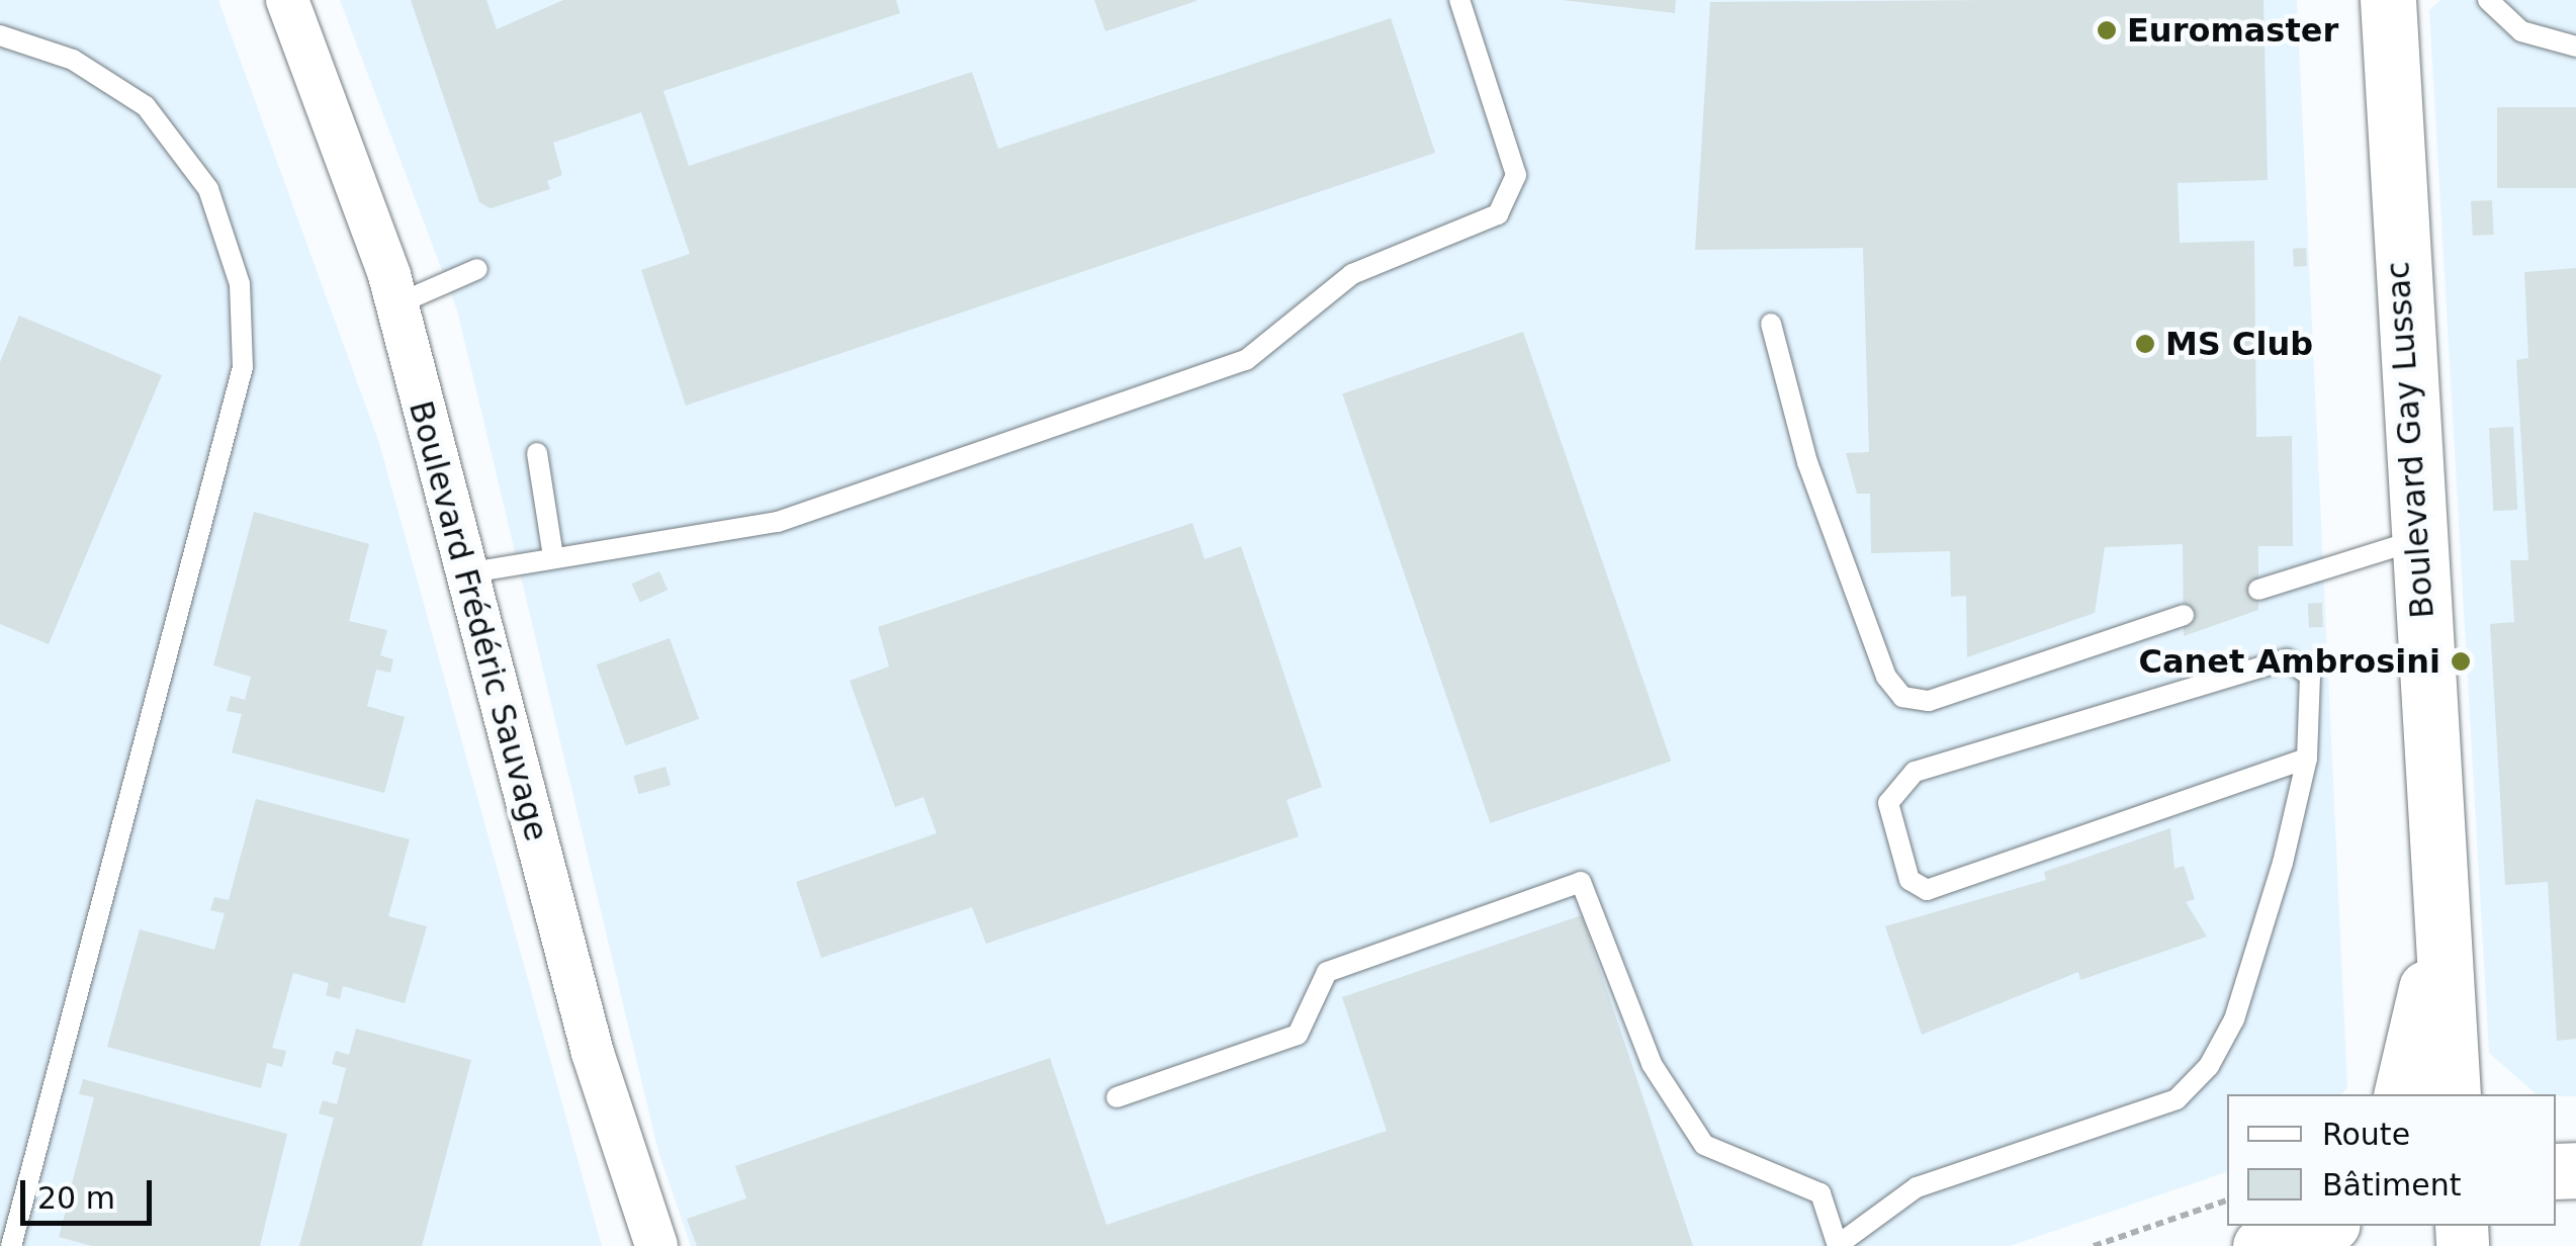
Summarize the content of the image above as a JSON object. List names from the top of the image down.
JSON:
{
  "streets": {
    "main road": ["Boulevard Gay Lussac"],
    "street": ["Boulevard Frédéric Sauvage"]
  },
  "places": ["Euromaster", "MS Club", "Canet Ambrosini"],
  "legend": ["Route", "Bâtiment"],
  "scale_bar": "20 m"
}
